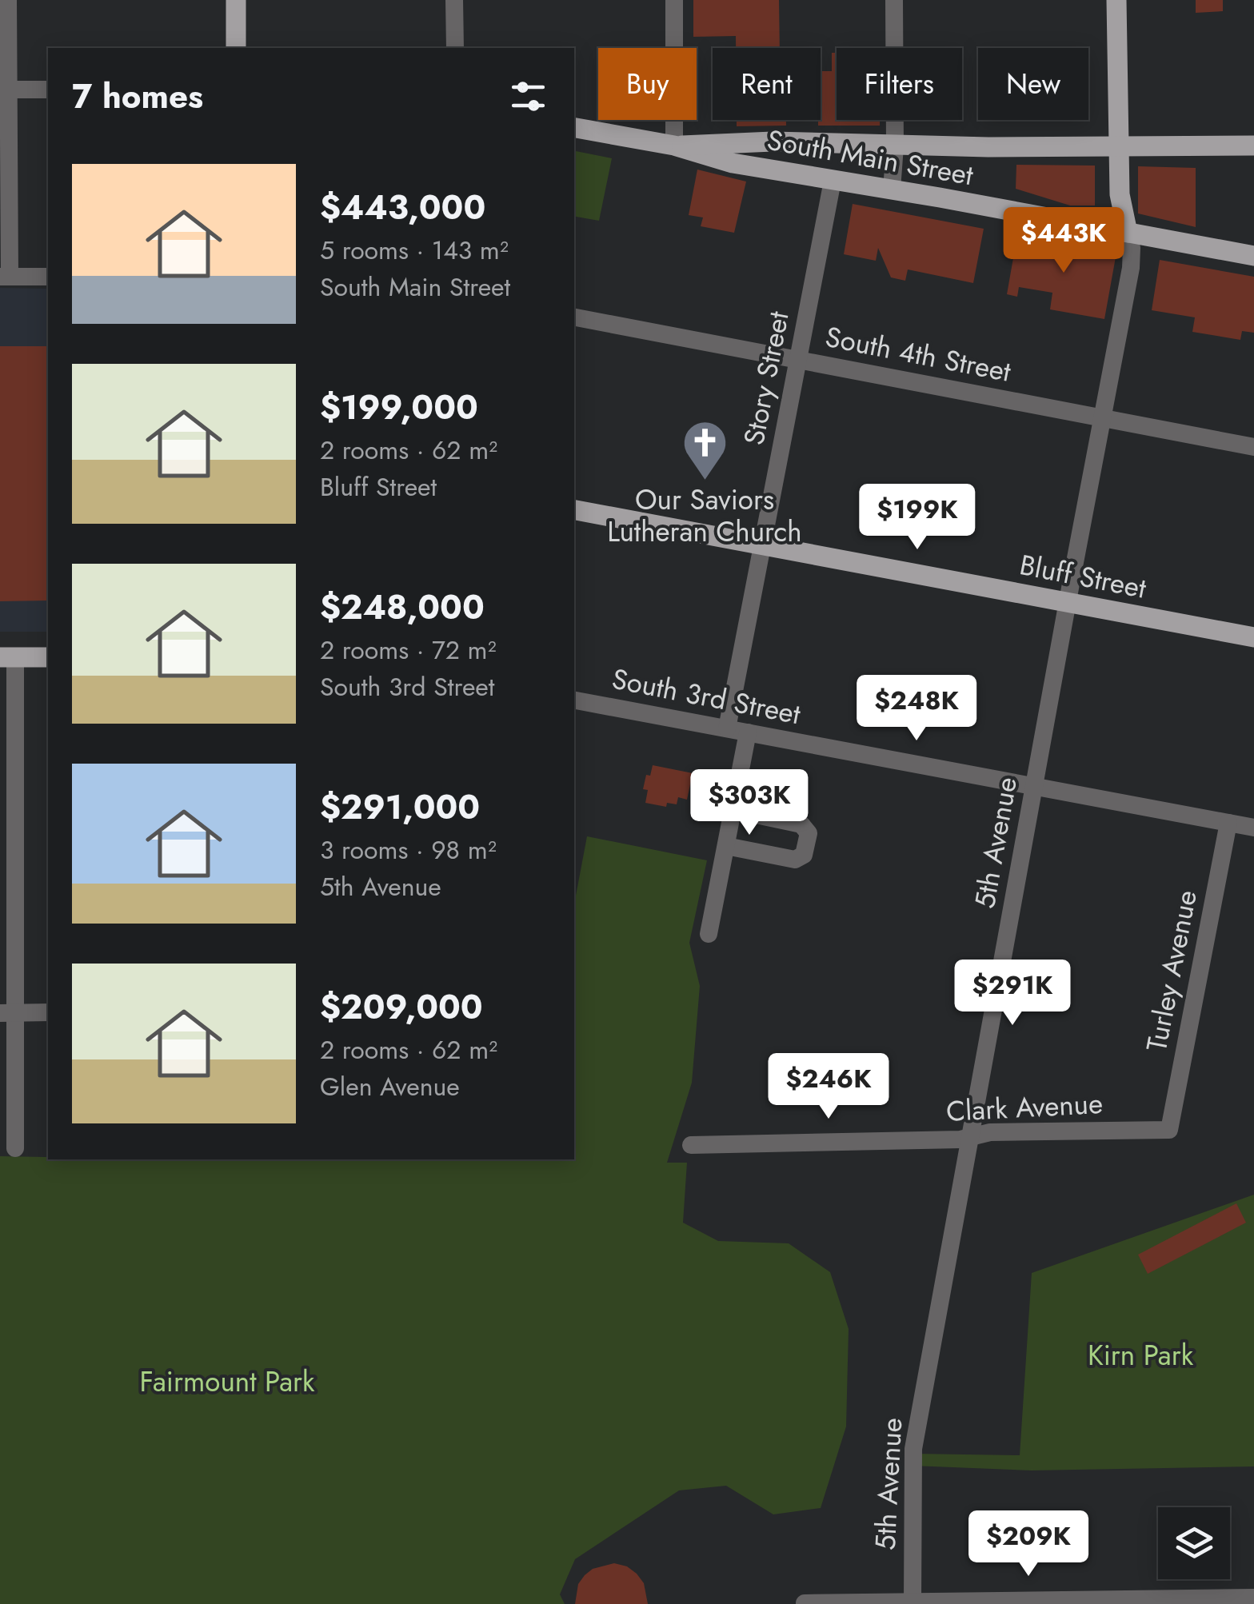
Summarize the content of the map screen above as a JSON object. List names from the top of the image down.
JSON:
{
  "streets": {
    "main road": ["South Main Street", "Bluff Street", "5th Avenue"],
    "street": [
      "South 4th Street",
      "Story Street",
      "South 3rd Street",
      "Turley Avenue",
      "Clark Avenue"
    ]
  },
  "crossings": [
    ["South Main Street", "Story Street"],
    ["South Main Street", "5th Avenue"],
    ["South 4th Street", "Story Street"],
    ["South 4th Street", "5th Avenue"],
    ["Story Street", "Bluff Street"],
    ["Story Street", "South 3rd Street"],
    ["Bluff Street", "5th Avenue"],
    ["South 3rd Street", "5th Avenue"],
    ["South 3rd Street", "Turley Avenue"],
    ["5th Avenue", "Clark Avenue"],
    ["Turley Avenue", "Clark Avenue"]
  ],
  "parks": ["Kirn Park", "Fairmount Park"],
  "places": {
    "church": ["Our Saviors Lutheran Church"]
  },
  "page": {
    "chip": [
      "Buy",
      "Rent",
      "Filters",
      "New"
    ],
    "heading": "7 homes",
    "list": [
      {
        "name": "$443,000",
        "note": "5 rooms · 143 m² · South Main Street"
      },
      {
        "name": "$199,000",
        "note": "2 rooms · 62 m² · Bluff Street"
      },
      {
        "name": "$248,000",
        "note": "2 rooms · 72 m² · South 3rd Street"
      },
      {
        "name": "$291,000",
        "note": "3 rooms · 98 m² · 5th Avenue"
      },
      {
        "name": "$209,000",
        "note": "2 rooms · 62 m² · Glen Avenue"
      }
    ],
    "price": [
      "$443K",
      "$199K",
      "$248K",
      "$303K",
      "$291K",
      "$246K",
      "$209K"
    ]
  }
}
